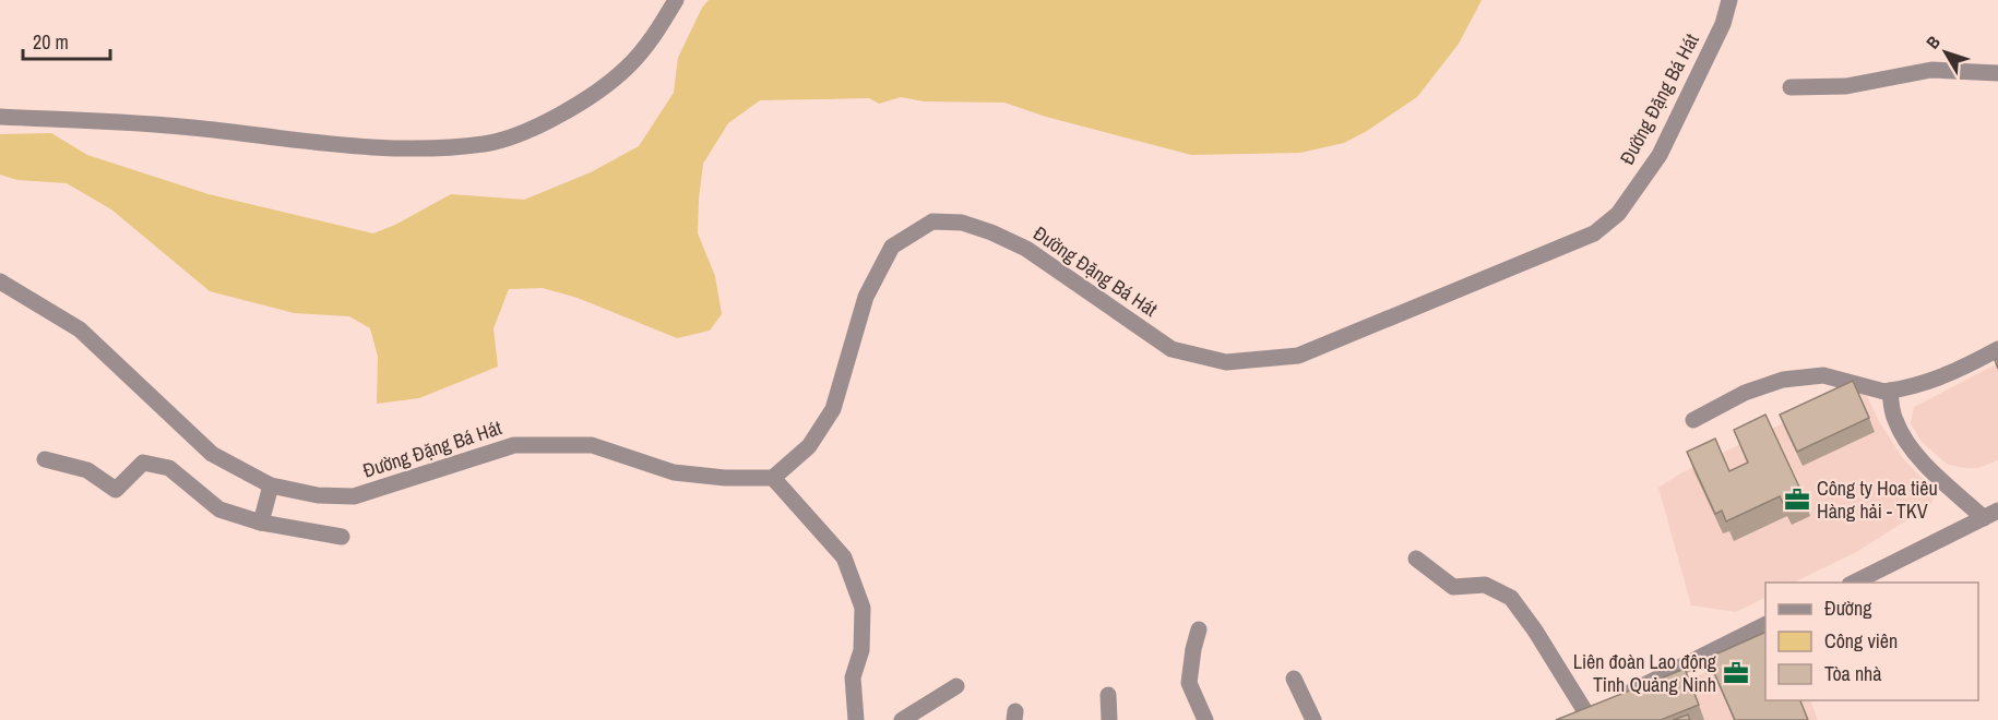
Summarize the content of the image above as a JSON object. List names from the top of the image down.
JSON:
{
  "streets": {
    "street": ["Đường Đặng Bá Hát"]
  },
  "places": {
    "office": ["Công ty Hoa tiêu Hàng hải - TKV", "Liên đoàn Lao động Tỉnh Quảng Ninh"]
  },
  "legend": ["Đường", "Công viên", "Tòa nhà"],
  "scale_bar": "20 m",
  "north": "top left"
}
